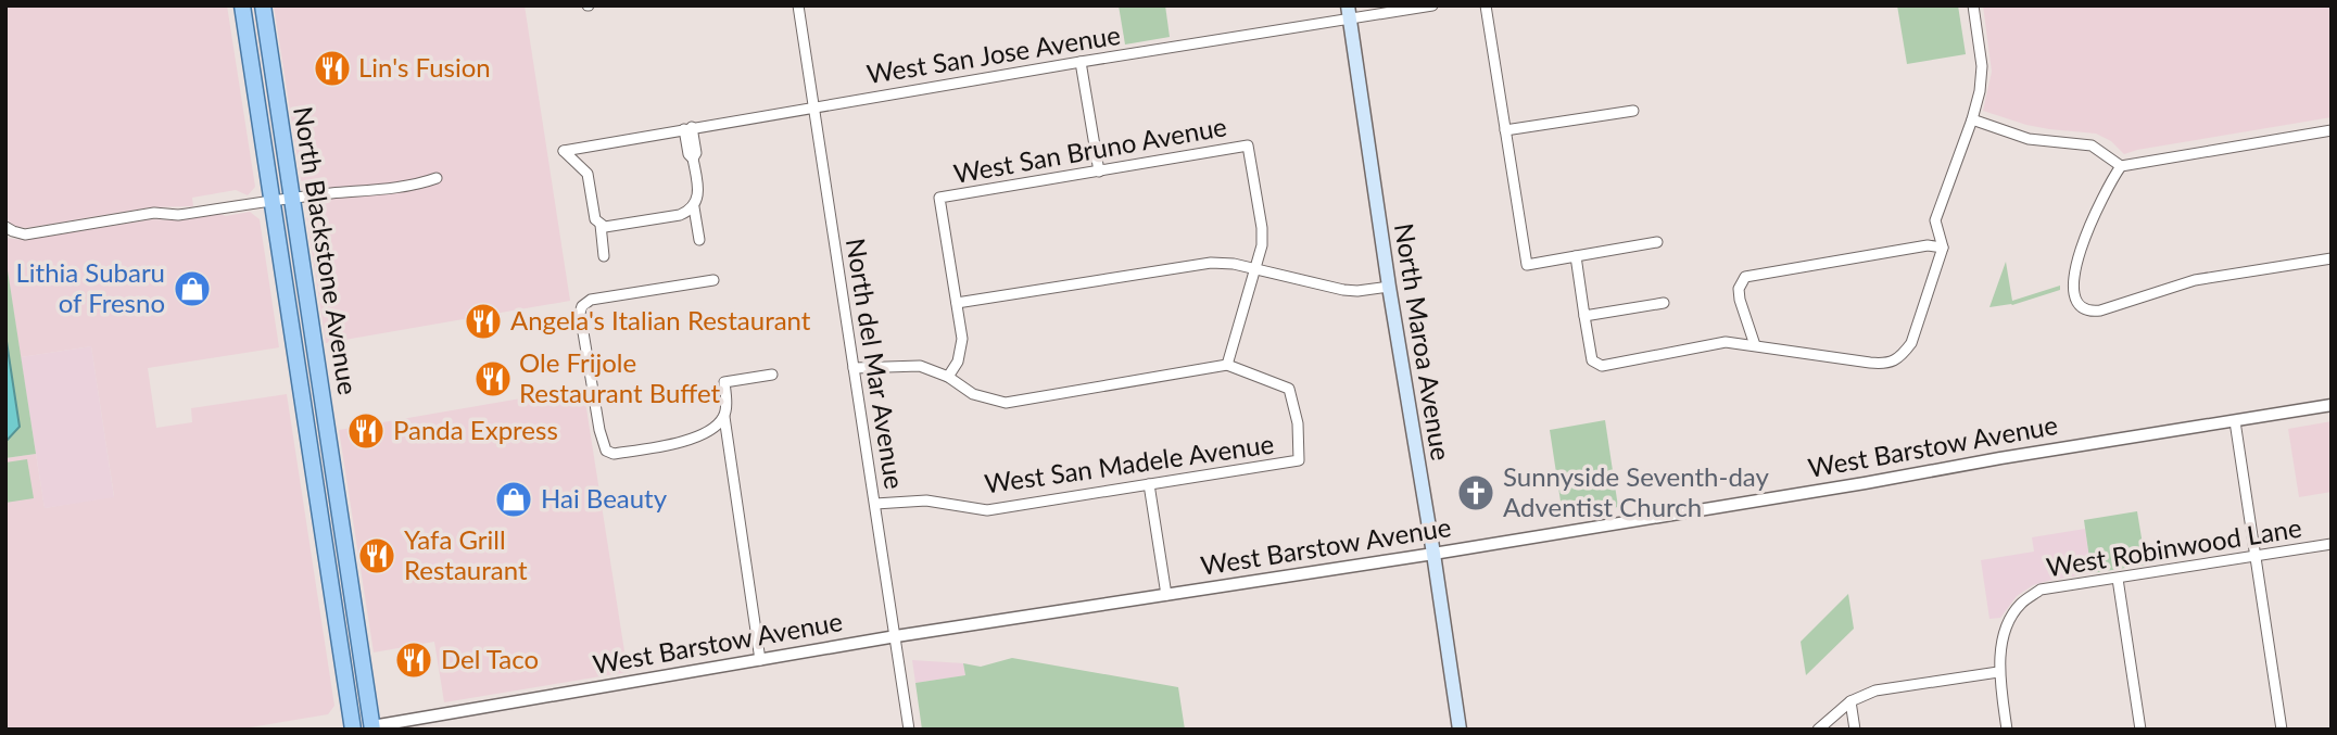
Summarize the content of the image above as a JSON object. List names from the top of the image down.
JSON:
{
  "streets": {
    "main road": ["North Blackstone Avenue", "North Maroa Avenue"],
    "street": [
      "West San Jose Avenue",
      "West San Bruno Avenue",
      "North del Mar Avenue",
      "West Barstow Avenue",
      "West San Madele Avenue",
      "West Robinwood Lane"
    ]
  },
  "crossings": [
    ["West San Jose Avenue", "North Maroa Avenue"],
    ["West San Jose Avenue", "North del Mar Avenue"],
    ["North Blackstone Avenue", "West Barstow Avenue"],
    ["North Maroa Avenue", "West Barstow Avenue"],
    ["North del Mar Avenue", "West Barstow Avenue"],
    ["North del Mar Avenue", "West San Madele Avenue"]
  ],
  "places": {
    "restaurant": [
      "Lin's Fusion",
      "Angela's Italian Restaurant",
      "Ole Frijole Restaurant Buffet",
      "Panda Express",
      "Yafa Grill Restaurant",
      "Del Taco"
    ],
    "shop": ["Lithia Subaru of Fresno", "Hai Beauty"],
    "church": ["Sunnyside Seventh-day Adventist Church"]
  }
}
